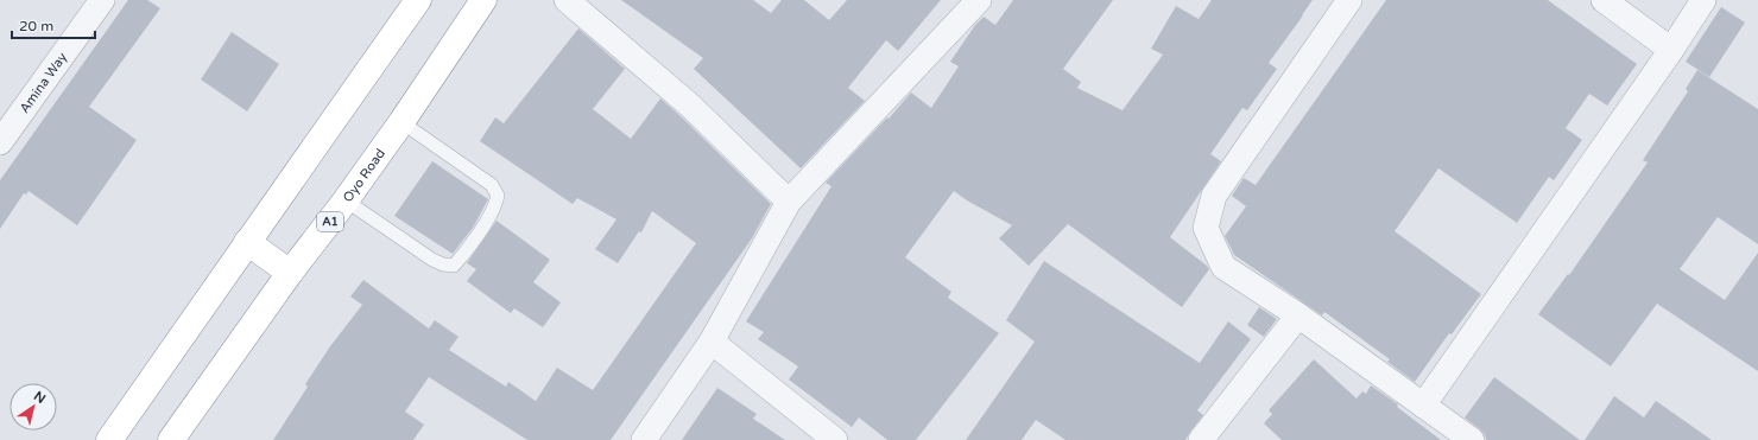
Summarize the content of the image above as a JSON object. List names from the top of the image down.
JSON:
{
  "streets": {
    "highway": ["Oyo Road", "A1"],
    "street": ["Amina Way"]
  },
  "scale_bar": "20 m",
  "north": "top right"
}
